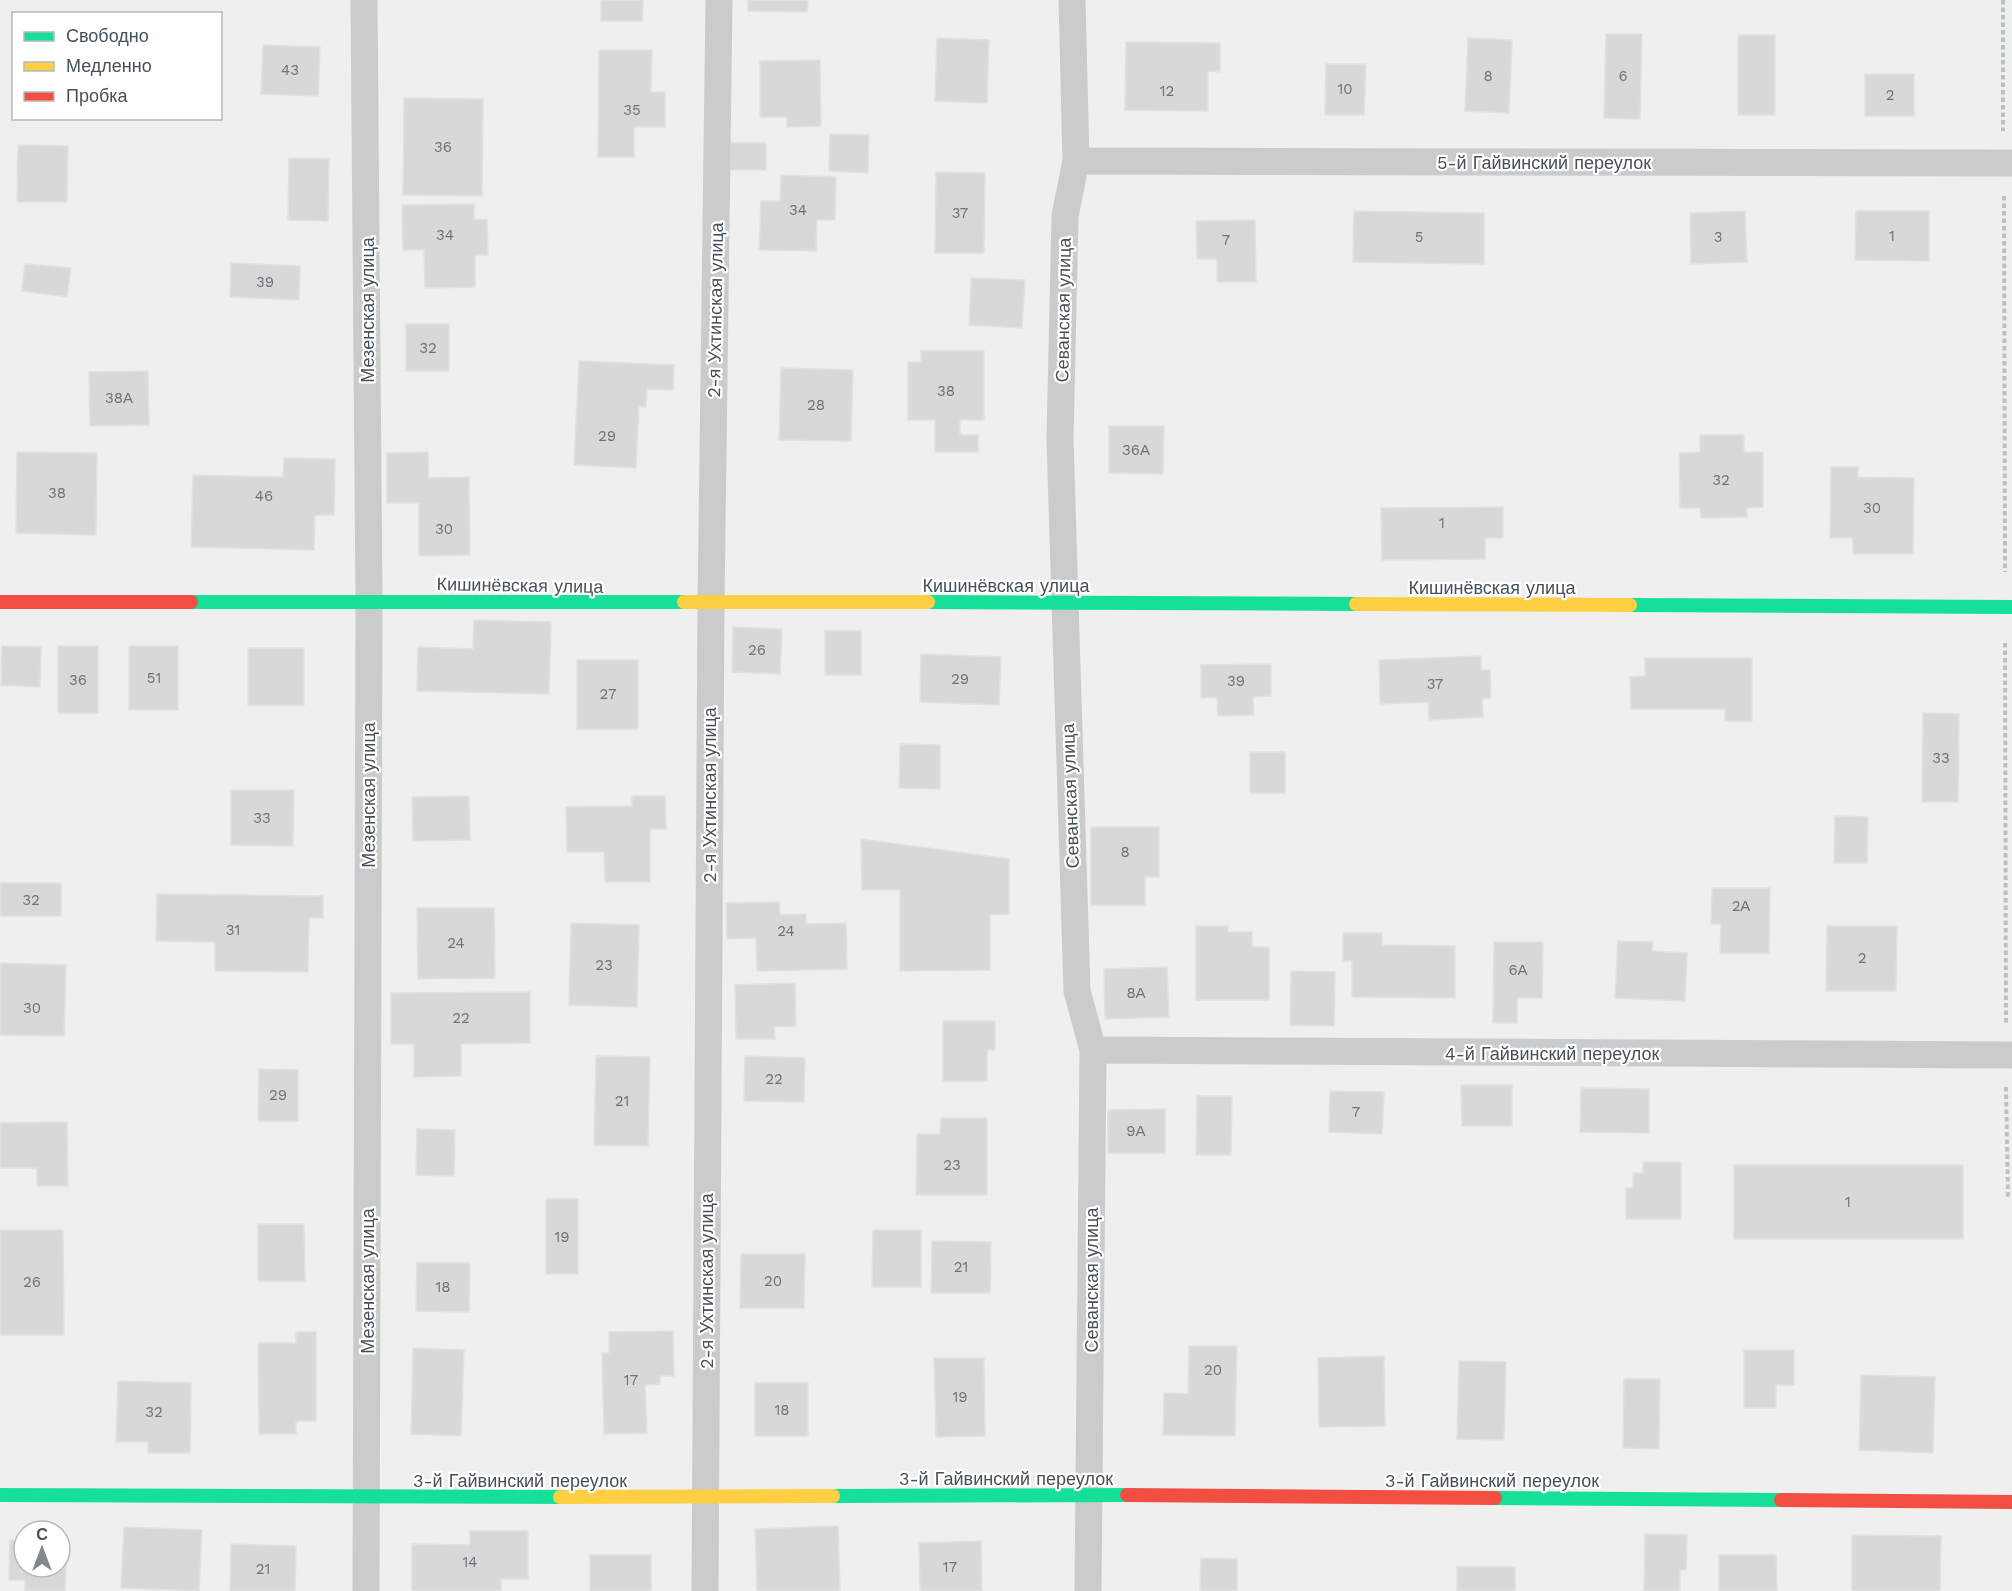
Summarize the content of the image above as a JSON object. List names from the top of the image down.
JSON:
{
  "streets": {
    "street": [
      "5-й Гайвинский переулок",
      "Мезенская улица",
      "2-я Ухтинская улица",
      "Севанская улица",
      "Кишинёвская улица",
      "4-й Гайвинский переулок",
      "3-й Гайвинский переулок"
    ]
  },
  "crossings": [
    ["5-й Гайвинский переулок", "Севанская улица"],
    ["Мезенская улица", "Кишинёвская улица"],
    ["Мезенская улица", "3-й Гайвинский переулок"],
    ["2-я Ухтинская улица", "Кишинёвская улица"],
    ["2-я Ухтинская улица", "3-й Гайвинский переулок"],
    ["Севанская улица", "Кишинёвская улица"],
    ["Севанская улица", "4-й Гайвинский переулок"],
    ["Севанская улица", "3-й Гайвинский переулок"]
  ],
  "house_numbers": [
    "43",
    "8",
    "6",
    "10",
    "12",
    "2",
    "35",
    "36",
    "34",
    "37",
    "34",
    "1",
    "5",
    "3",
    "7",
    "39",
    "32",
    "38",
    "38А",
    "28",
    "29",
    "36А",
    "32",
    "38",
    "46",
    "30",
    "1",
    "30",
    "26",
    "51",
    "29",
    "36",
    "39",
    "37",
    "27",
    "33",
    "33",
    "8",
    "32",
    "2А",
    "31",
    "24",
    "24",
    "2",
    "23",
    "6А",
    "8А",
    "30",
    "22",
    "22",
    "29",
    "21",
    "7",
    "9А",
    "23",
    "1",
    "19",
    "21",
    "20",
    "26",
    "18",
    "20",
    "17",
    "19",
    "18",
    "32",
    "14",
    "17",
    "21"
  ],
  "legend": ["Свободно", "Медленно", "Пробка"],
  "north": "top"
}
